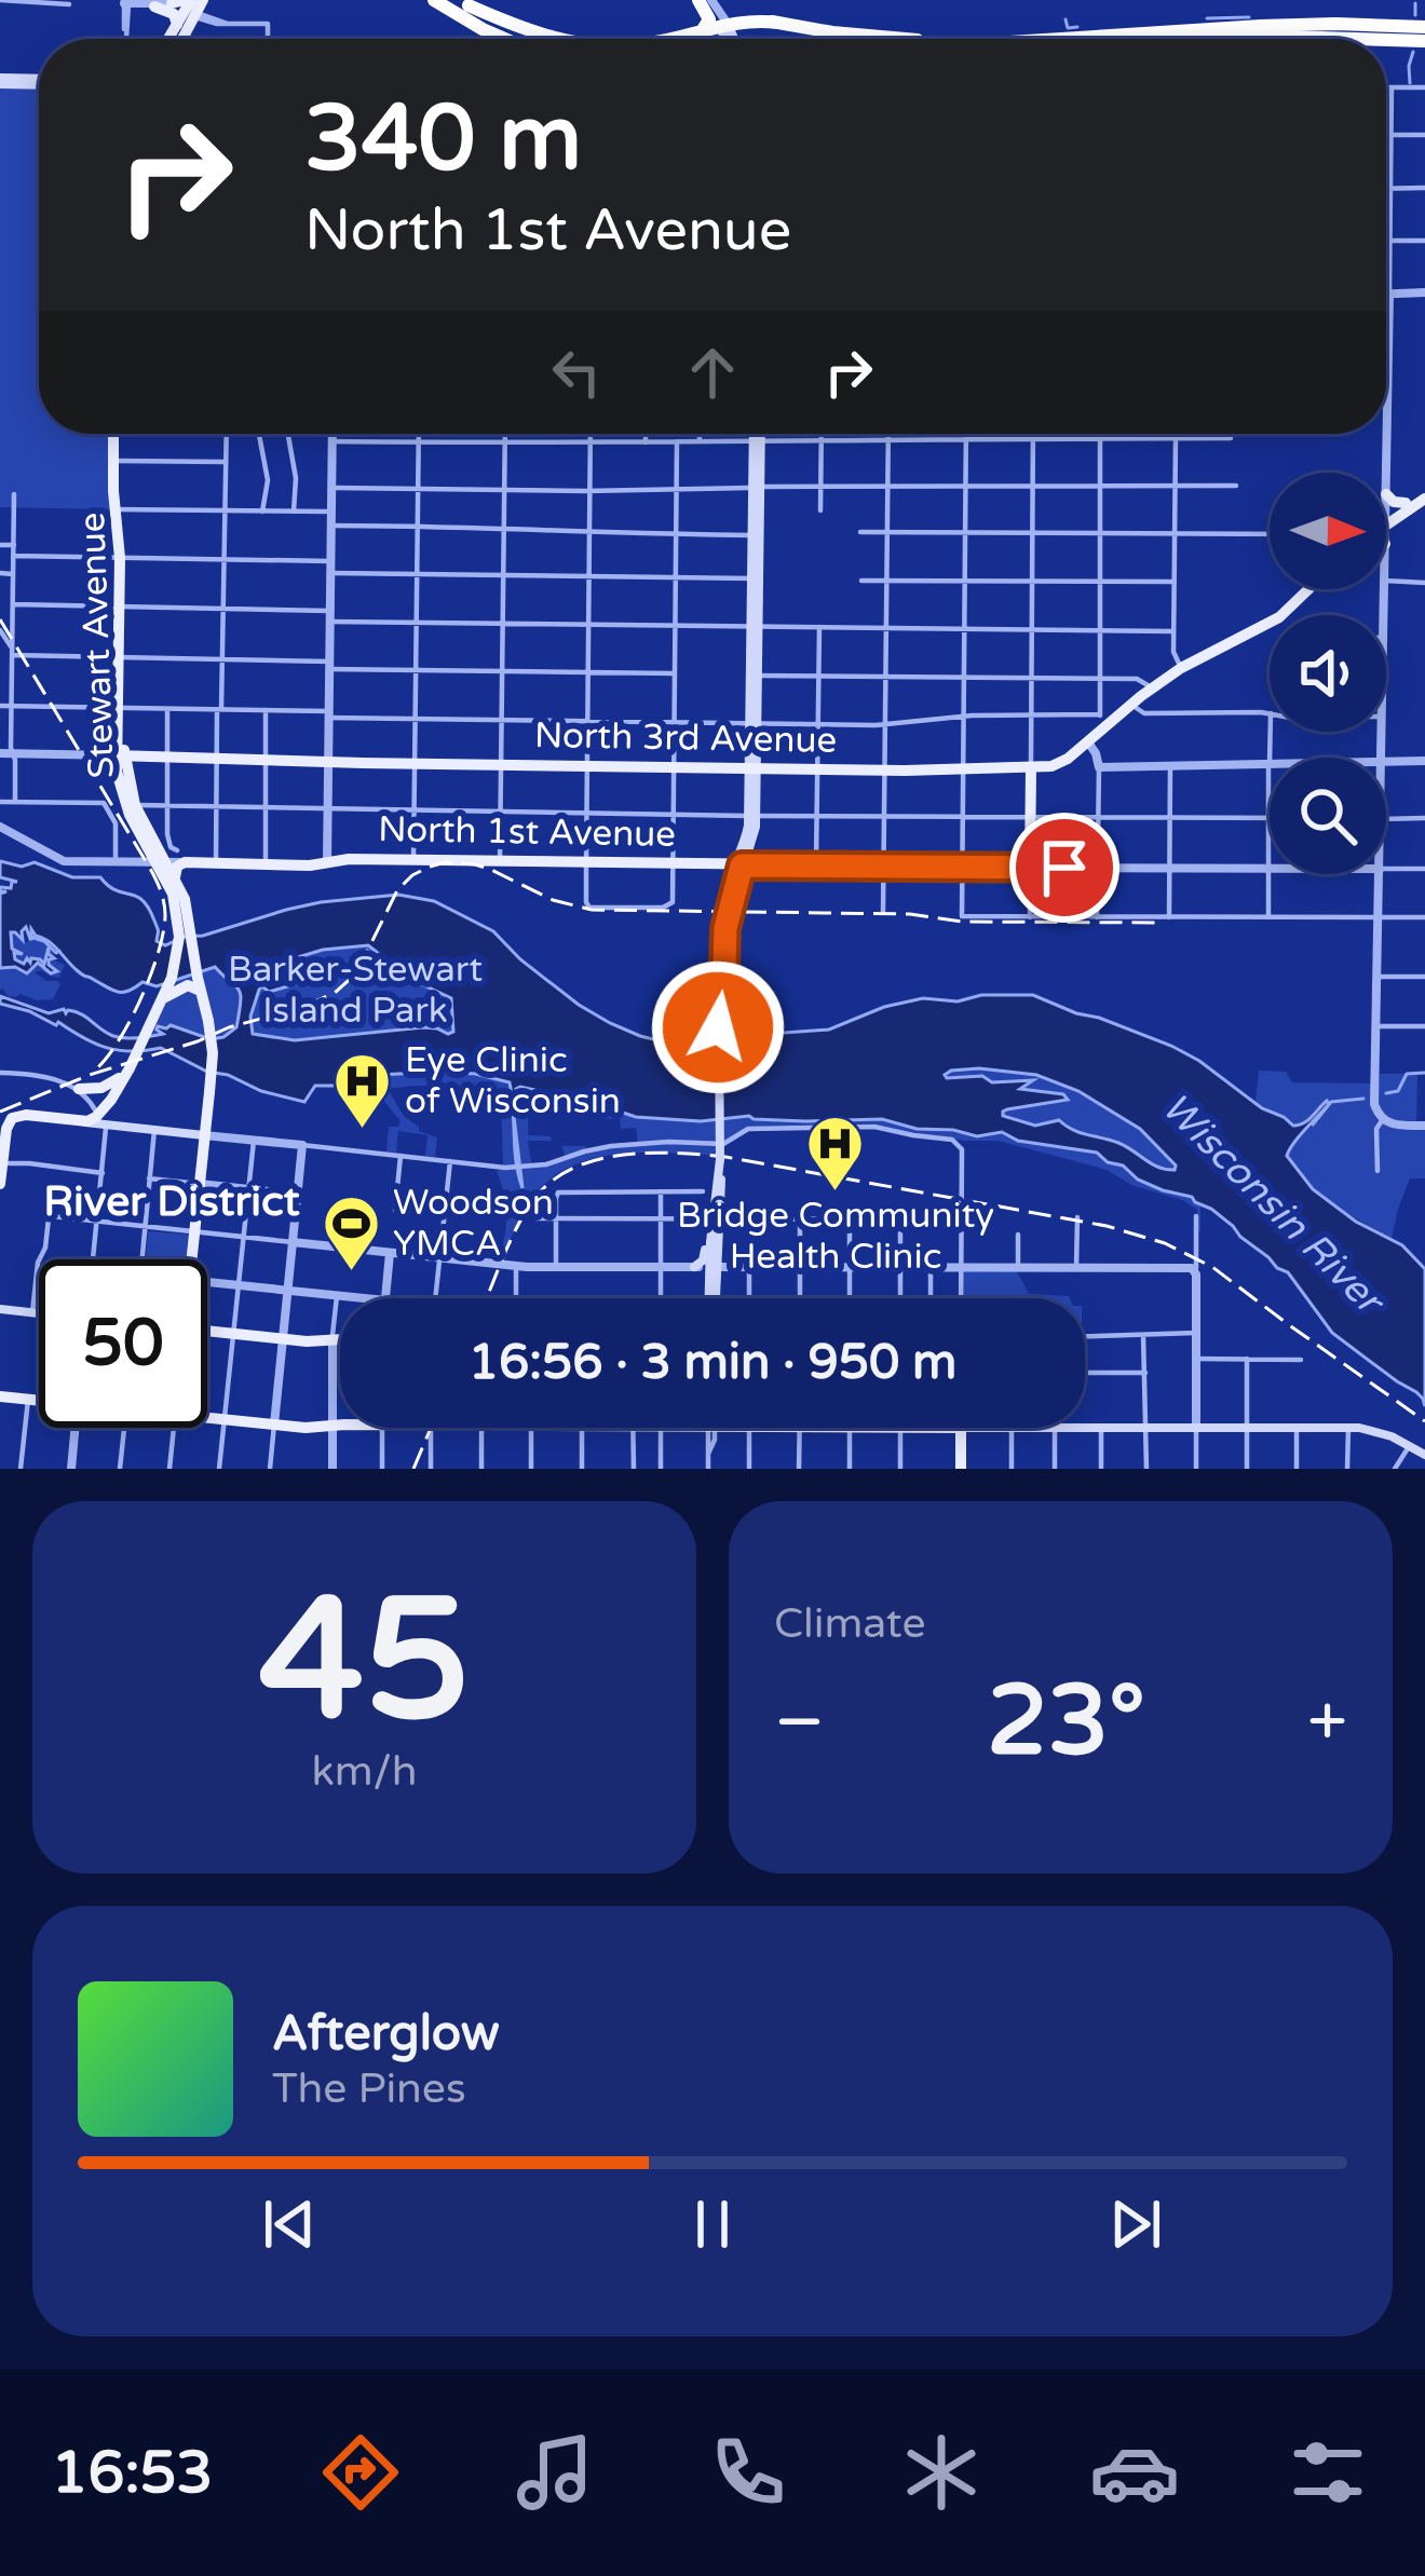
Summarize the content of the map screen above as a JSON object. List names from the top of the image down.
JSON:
{
  "streets": {
    "main road": ["Stewart Avenue", "North 3rd Avenue", "North 1st Avenue"]
  },
  "crossings": [
    ["Stewart Avenue", "North 3rd Avenue"]
  ],
  "districts": ["River District"],
  "water": ["Wisconsin River"],
  "parks": ["Barker-Stewart Island Park"],
  "places": {
    "hospital": ["Eye Clinic of Wisconsin", "Bridge Community Health Clinic"],
    "sports": ["Woodson YMCA"]
  },
  "north": "right",
  "page": {
    "turn": ["340 m", "North 1st Avenue"],
    "limit": "50",
    "trip": "16:56 · 3 min · 950 m",
    "tile": [
      ["45", "km/h"],
      "Climate"
    ],
    "heat": ["−", "23°", "+"],
    "song": ["Afterglow", "The Pines"],
    "tabs": "16:53"
  }
}
